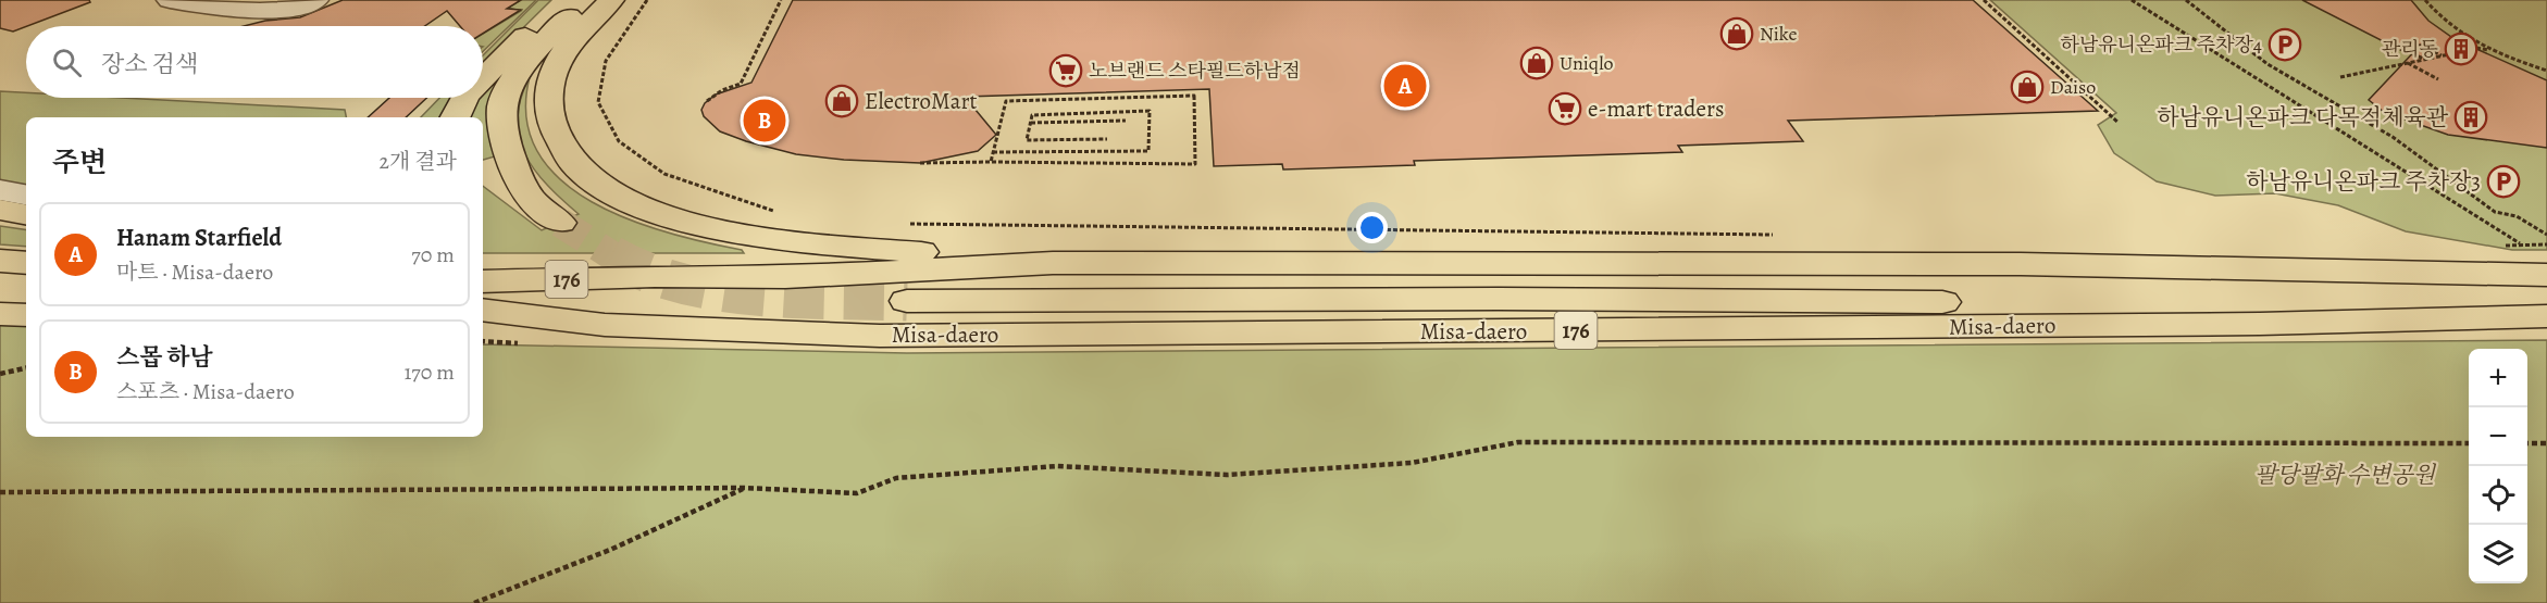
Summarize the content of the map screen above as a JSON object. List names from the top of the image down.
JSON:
{
  "streets": {
    "main road": ["176", "Misa-daero"]
  },
  "parks": ["팔당팔화 수변공원"],
  "places": {
    "shop": [
      "Nike",
      "Uniqlo",
      "Daiso",
      "ElectroMart"
    ],
    "parking": ["하남유니온파크 주차장4", "하남유니온파크 주차장3"],
    "building": ["관리동", "하남유니온파크 다목적체육관"],
    "supermarket": ["노브랜드 스타필드하남점", "e-mart traders"]
  },
  "page": {
    "search": "장소 검색",
    "pins": ["A", "B"],
    "heading": ["주변", "2개 결과"],
    "list": [
      {
        "mark": "A",
        "name": "Hanam Starfield",
        "note": "마트 · Misa-daero",
        "value": "70 m"
      },
      {
        "mark": "B",
        "name": "스몹 하남",
        "note": "스포츠 · Misa-daero",
        "value": "170 m"
      }
    ],
    "map_buttons": ["+", "−"]
  }
}
